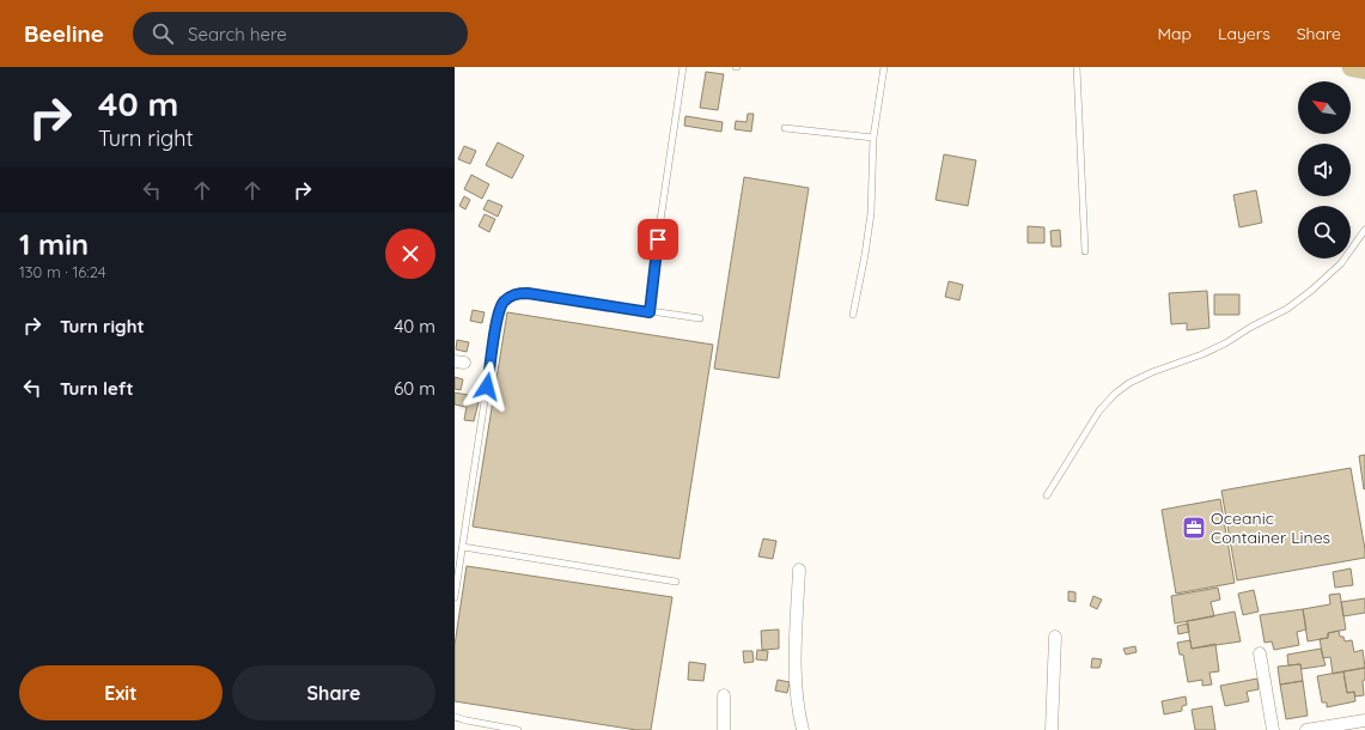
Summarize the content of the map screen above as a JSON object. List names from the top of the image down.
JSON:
{
  "places": {
    "office": ["Oceanic Container Lines"]
  },
  "north": "top left",
  "page": {
    "header": "Beeline",
    "search": "Search here",
    "nav": ["Map", "Layers", "Share"],
    "turn": ["40 m", "Turn right"],
    "heading": ["1 min", "130 m · 16:24"],
    "list": [
      {
        "name": "Turn right",
        "value": "40 m"
      },
      {
        "name": "Turn left",
        "value": "60 m"
      }
    ],
    "buttons": ["Exit", "Share"]
  }
}
